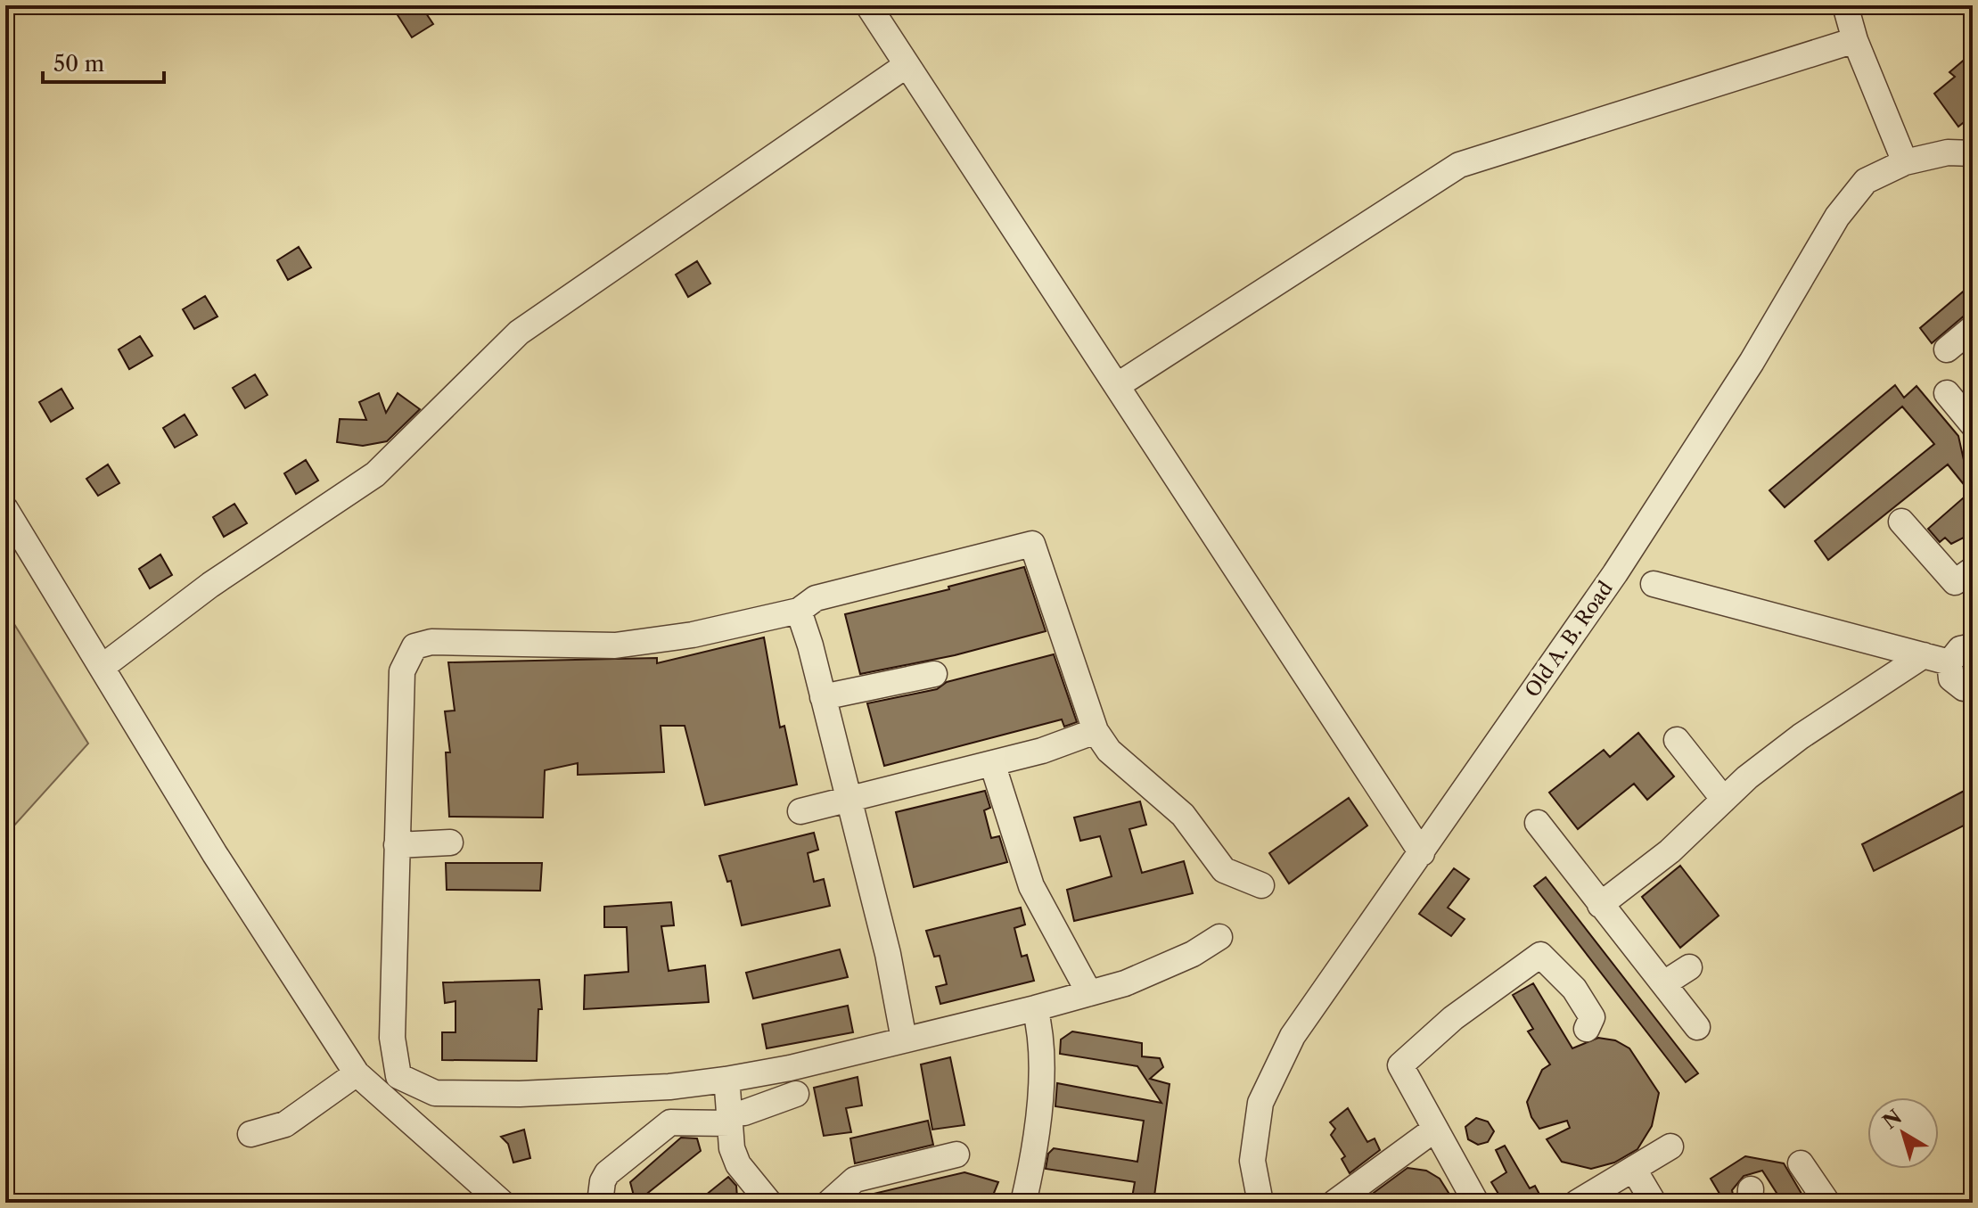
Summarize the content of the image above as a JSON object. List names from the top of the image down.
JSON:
{
  "streets": {
    "street": ["Old A. B. Road"]
  },
  "scale_bar": "50 m",
  "north": "top left"
}
